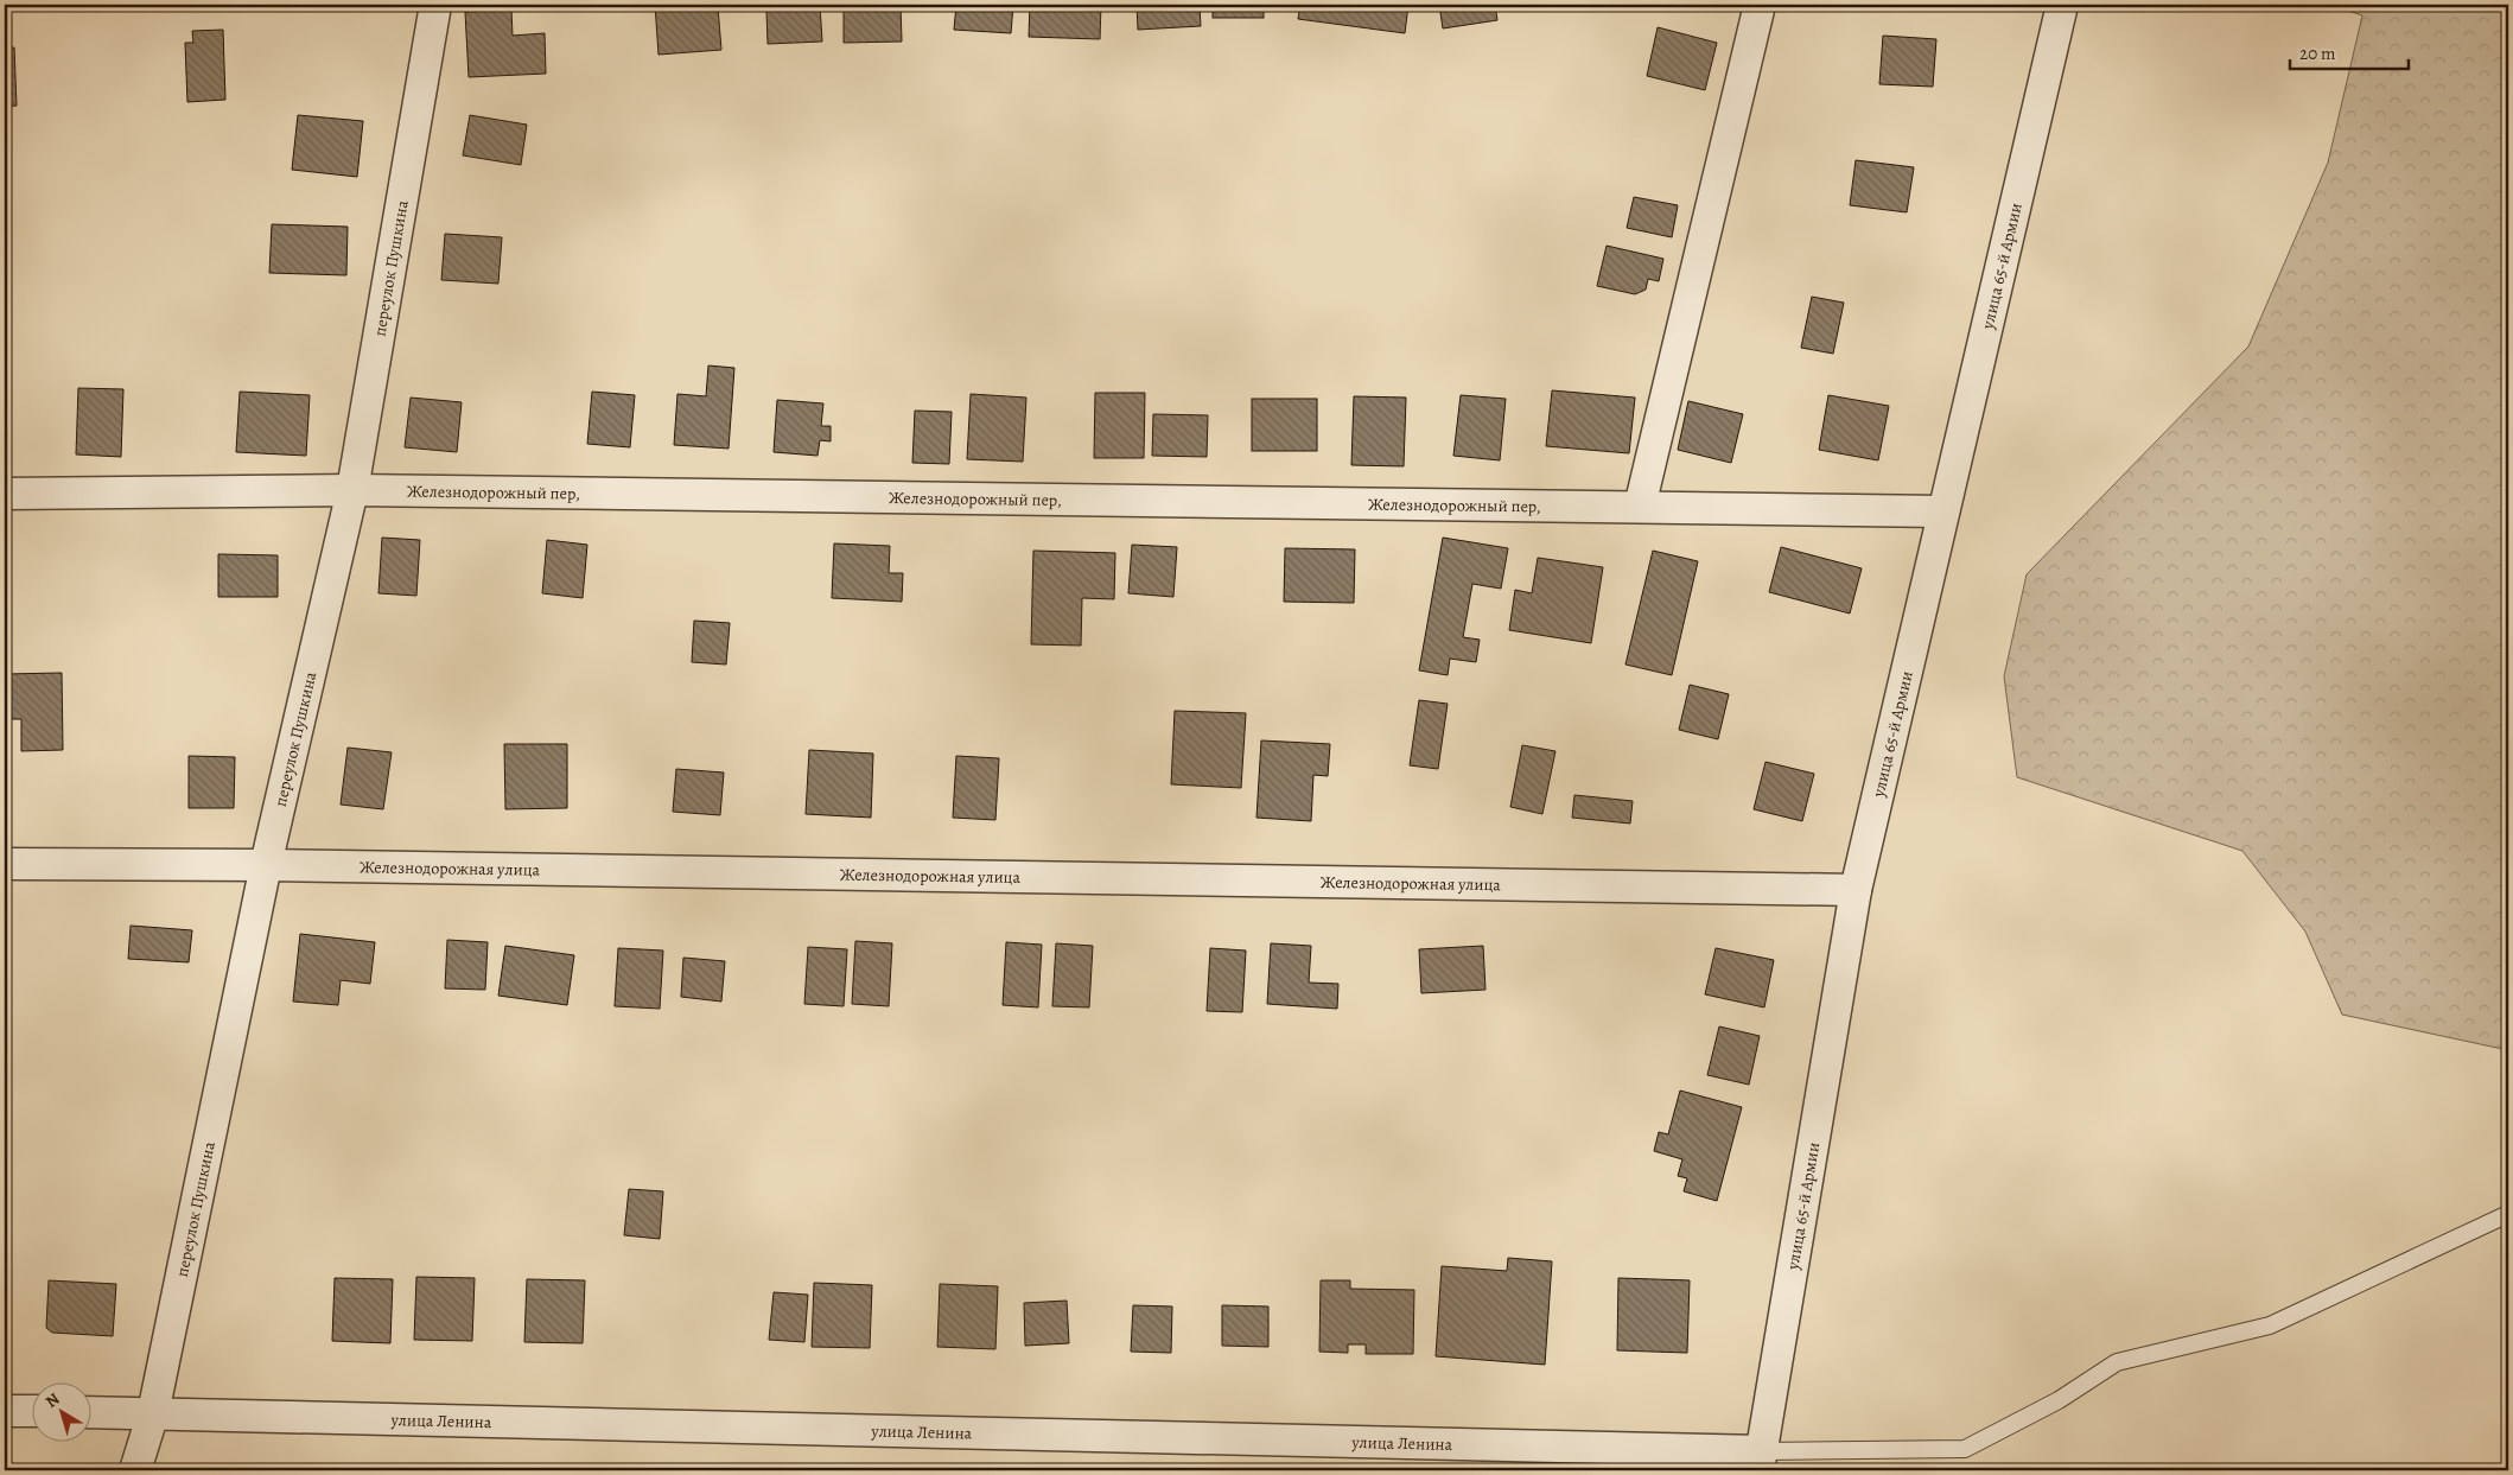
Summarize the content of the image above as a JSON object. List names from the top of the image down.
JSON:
{
  "streets": {
    "street": [
      "улица 65-й Армии",
      "переулок Пушкина",
      "Железнодорожный пер,",
      "Железнодорожная улица",
      "улица Ленина"
    ]
  },
  "crossings": [
    ["улица 65-й Армии", "Железнодорожный пер,"],
    ["улица 65-й Армии", "Железнодорожная улица"],
    ["улица 65-й Армии", "улица Ленина"],
    ["переулок Пушкина", "Железнодорожный пер,"],
    ["переулок Пушкина", "Железнодорожная улица"],
    ["переулок Пушкина", "улица Ленина"]
  ],
  "scale_bar": "20 m",
  "north": "top left"
}
